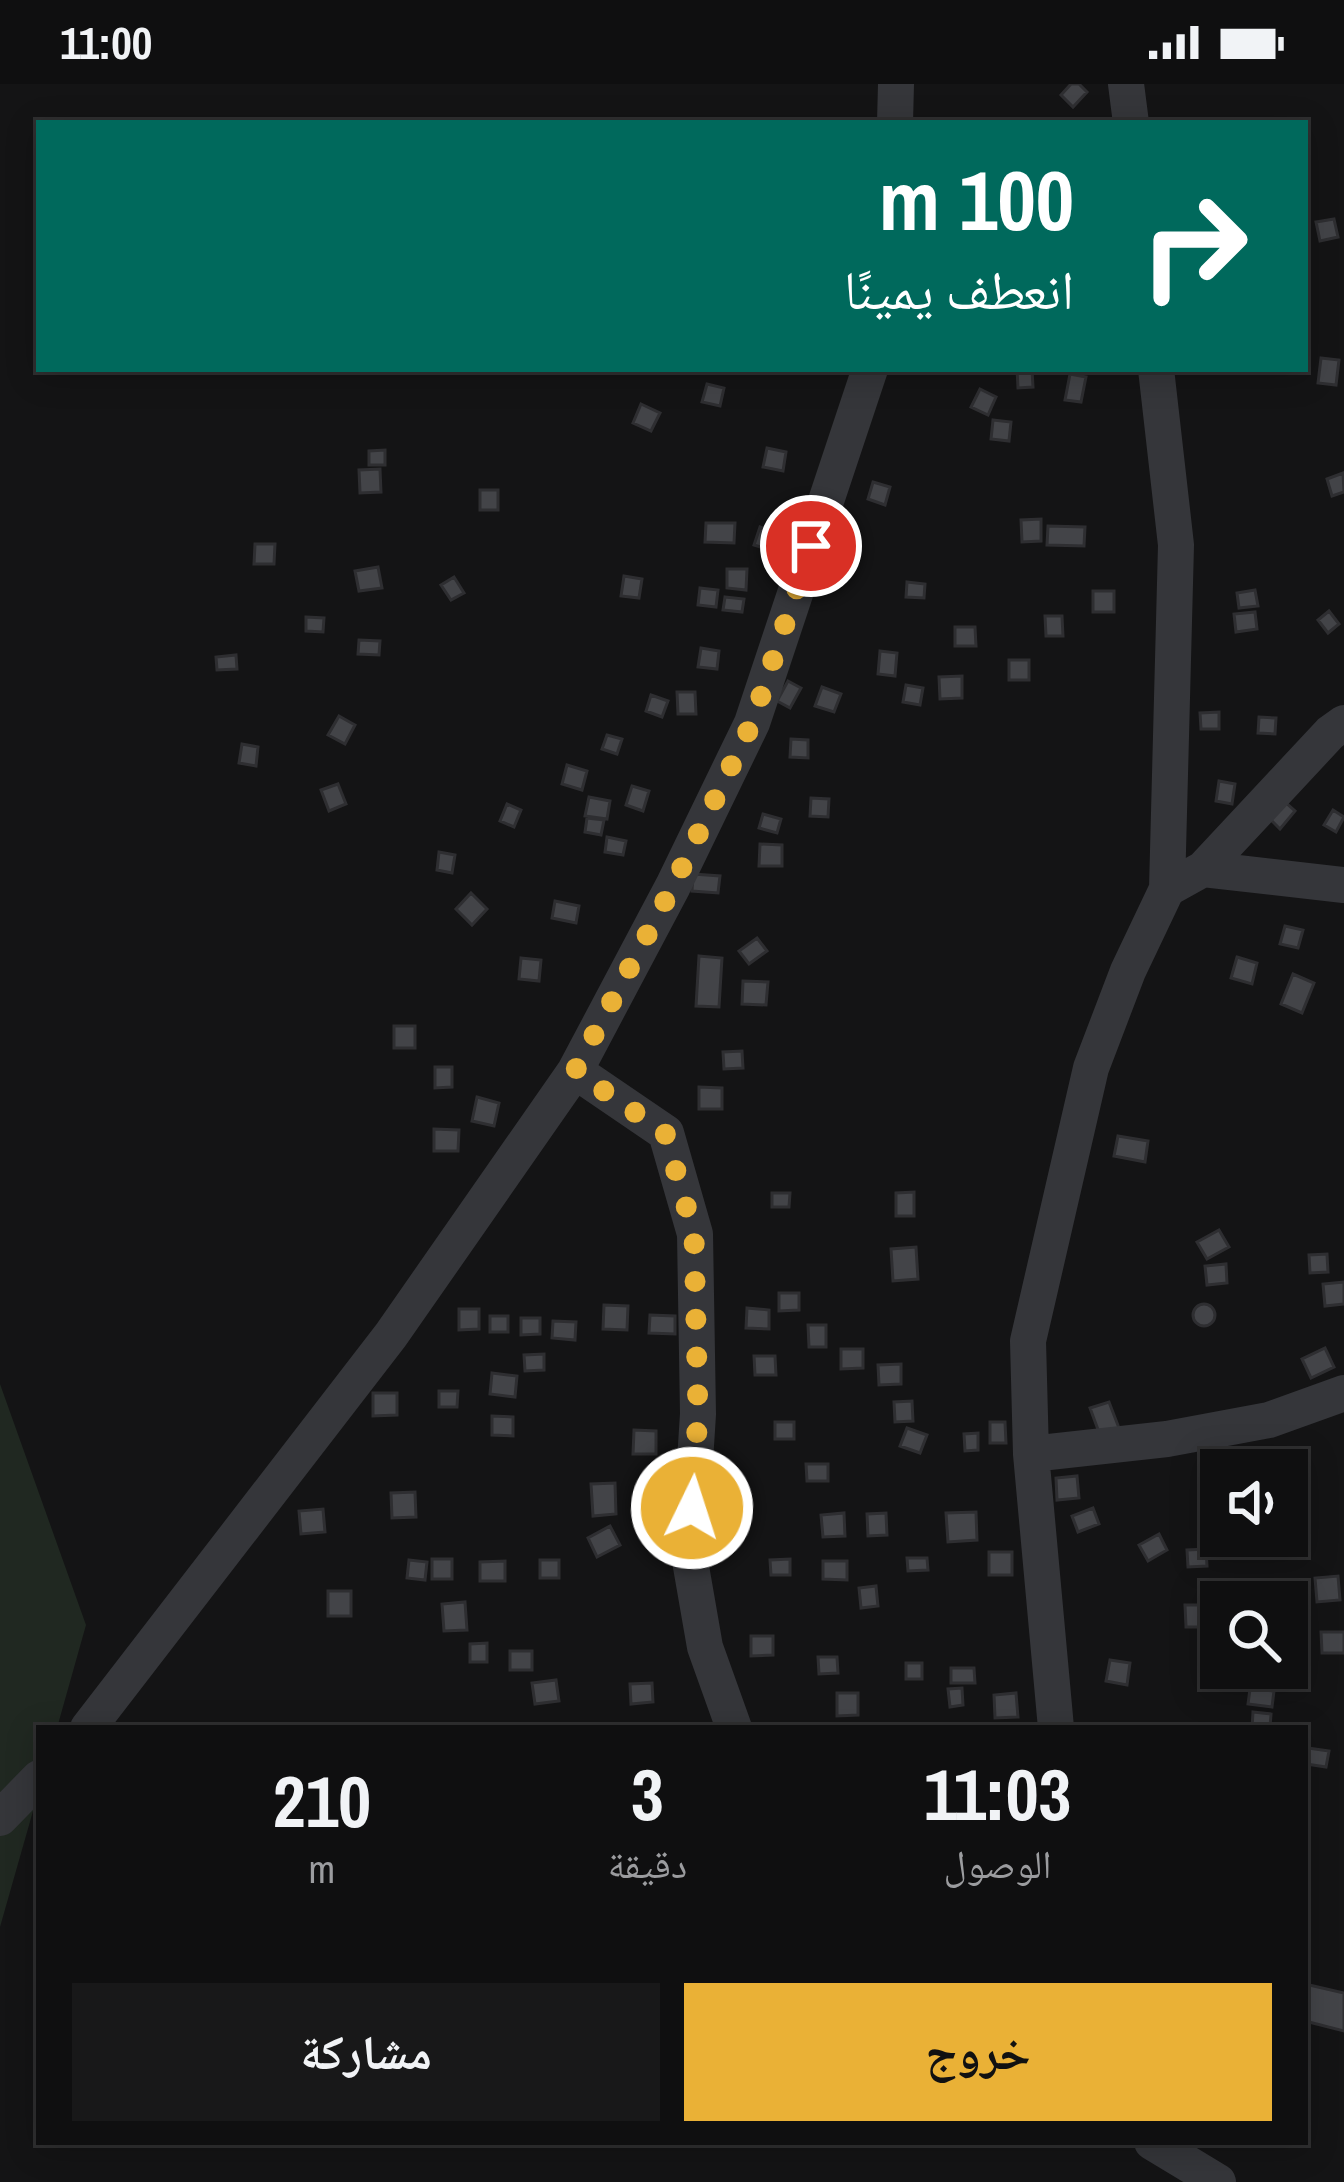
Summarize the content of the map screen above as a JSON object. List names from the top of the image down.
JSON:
{
  "page": {
    "status": "11:00",
    "turn": ["100 m", "انعطف يمينًا"],
    "eta": [
      "11:03",
      "الوصول",
      "3",
      "دقيقة",
      "210",
      "m"
    ],
    "buttons": ["خروج", "مشاركة"]
  }
}
